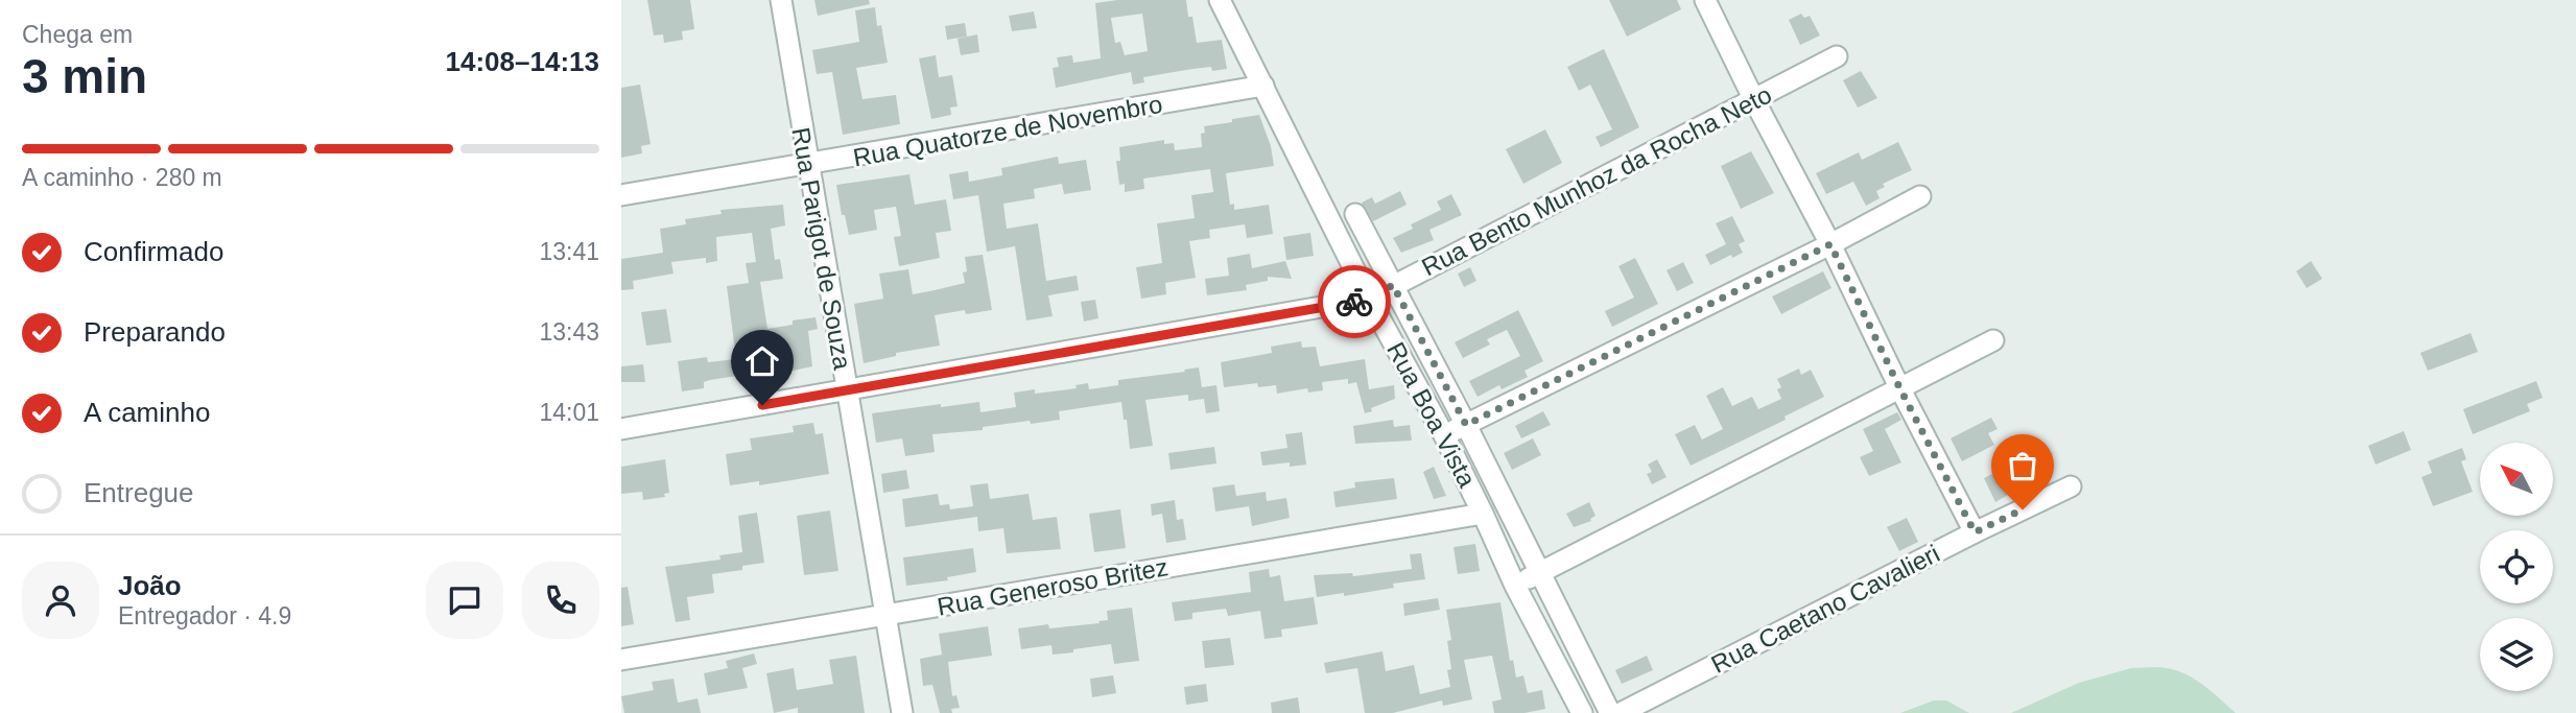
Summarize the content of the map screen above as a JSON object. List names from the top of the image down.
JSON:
{
  "streets": {
    "street": [
      "Rua Quatorze de Novembro",
      "Rua Bento Munhoz da Rocha Neto",
      "Rua Parigot de Souza",
      "Rua Boa Vista",
      "Rua Generoso Britez",
      "Rua Caetano Cavalieri"
    ]
  },
  "crossings": [
    ["Rua Quatorze de Novembro", "Rua Parigot de Souza"],
    ["Rua Quatorze de Novembro", "Rua Boa Vista"],
    ["Rua Bento Munhoz da Rocha Neto", "Rua Parigot de Souza"],
    ["Rua Bento Munhoz da Rocha Neto", "Rua Boa Vista"],
    ["Rua Parigot de Souza", "Rua Generoso Britez"],
    ["Rua Boa Vista", "Rua Generoso Britez"]
  ],
  "north": "top left",
  "page": {
    "heading": ["3 min", "Chega em", "14:08–14:13"],
    "panel": ["João", "Entregador · 4.9"],
    "bar": "A caminho · 280 m",
    "list": [
      ["Confirmado", "13:41"],
      ["Preparando", "13:43"],
      ["A caminho", "14:01"],
      "Entregue"
    ]
  }
}
